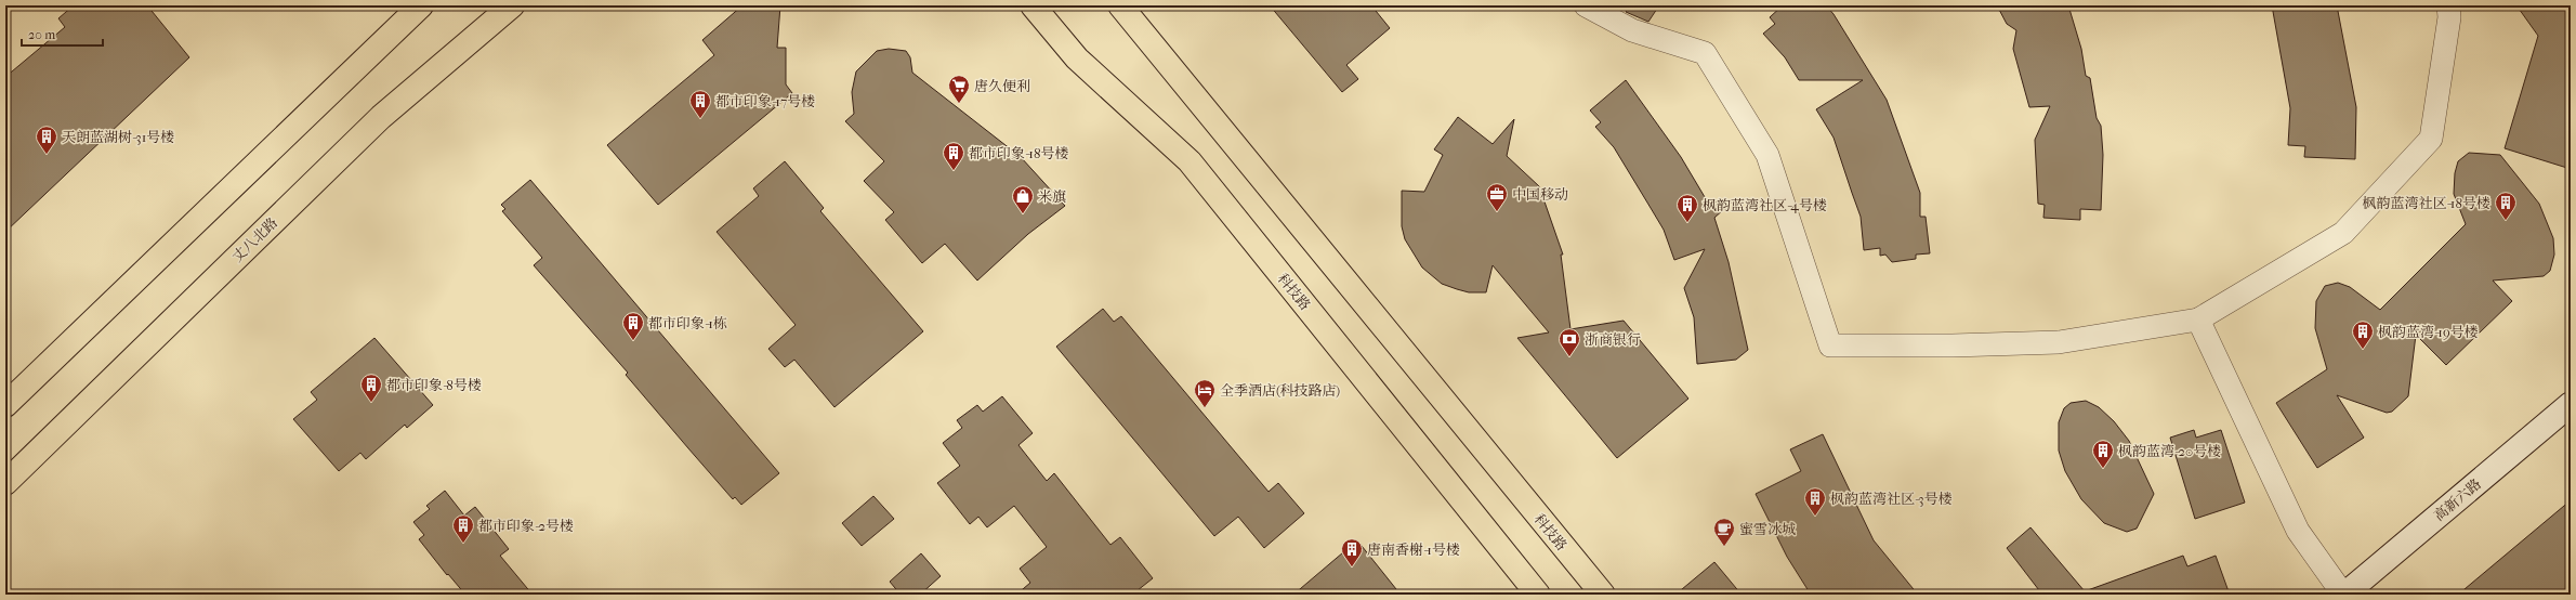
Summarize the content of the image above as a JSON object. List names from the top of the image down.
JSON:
{
  "streets": {
    "main road": ["丈八北路", "科技路"],
    "street": ["高新六路"]
  },
  "places": {
    "supermarket": ["唐久便利"],
    "building": [
      "都市印象-17号楼",
      "天朗蓝湖树-31号楼",
      "都市印象-18号楼",
      "枫韵蓝湾社区-18号楼",
      "枫韵蓝湾社区-4号楼",
      "都市印象-1栋",
      "枫韵蓝湾-19号楼",
      "都市印象-8号楼",
      "枫韵蓝湾-20号楼",
      "枫韵蓝湾社区-3号楼",
      "都市印象-2号楼",
      "唐南香榭-1号楼"
    ],
    "office": ["中国移动"],
    "shop": ["米旗"],
    "bank": ["浙商银行"],
    "hotel": ["全季酒店(科技路店)"],
    "cafe": ["蜜雪冰城"]
  },
  "scale_bar": "20 m"
}
